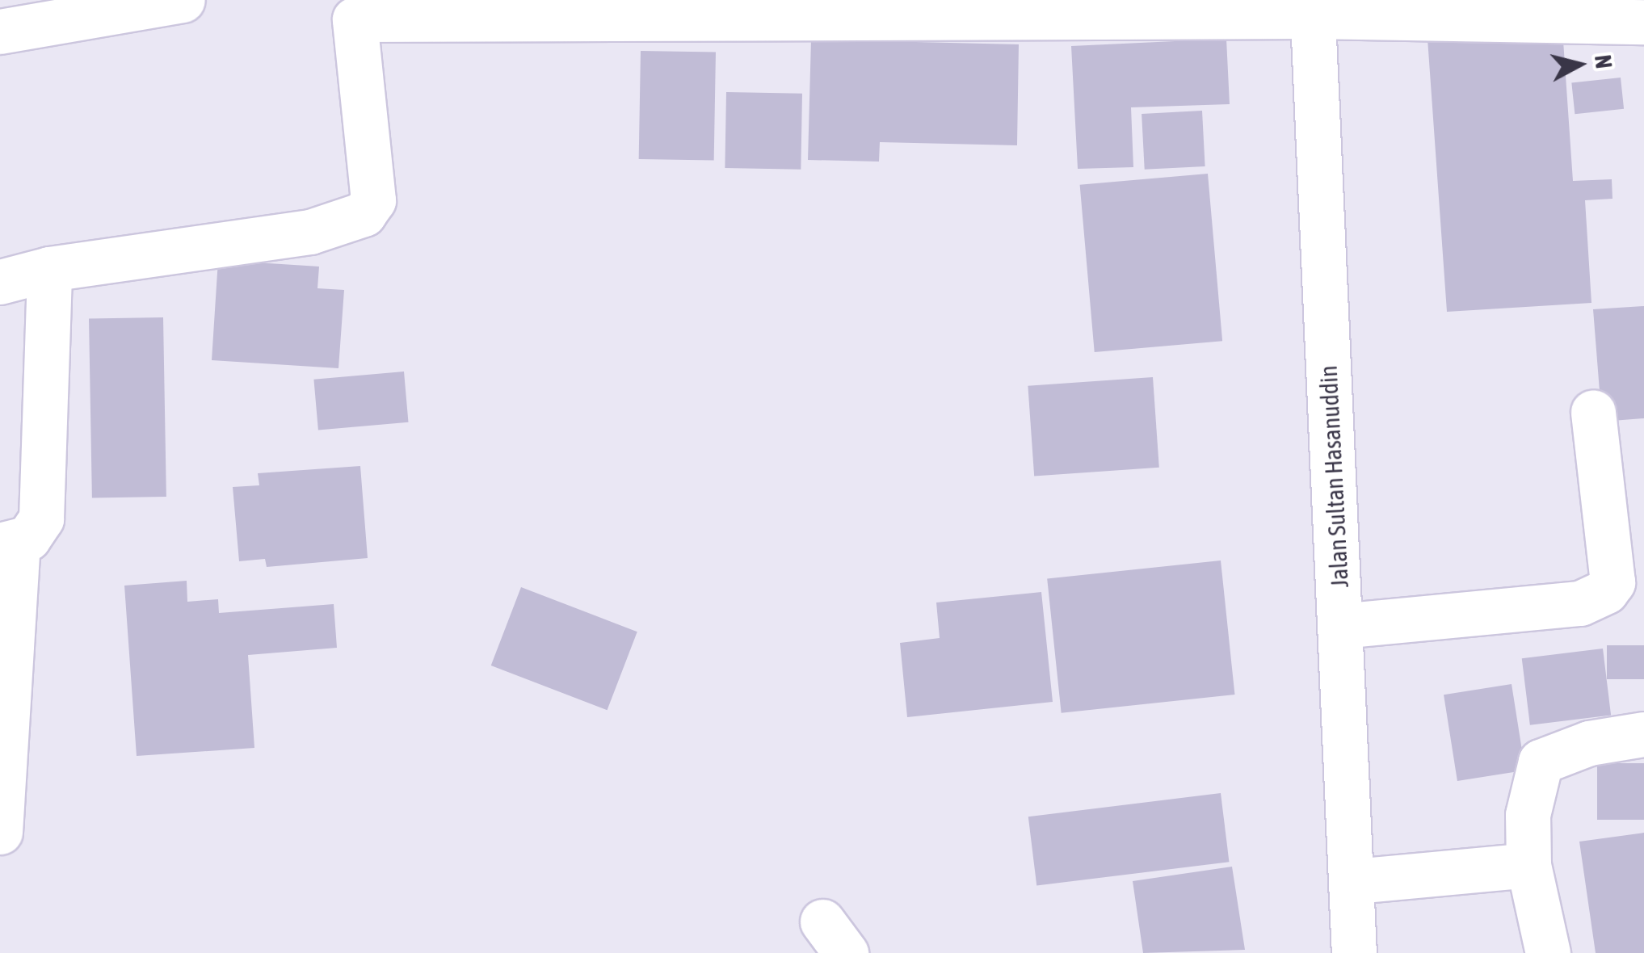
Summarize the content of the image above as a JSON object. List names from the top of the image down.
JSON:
{
  "streets": {
    "street": ["Jalan Sultan Hasanuddin"]
  },
  "north": "right"
}
